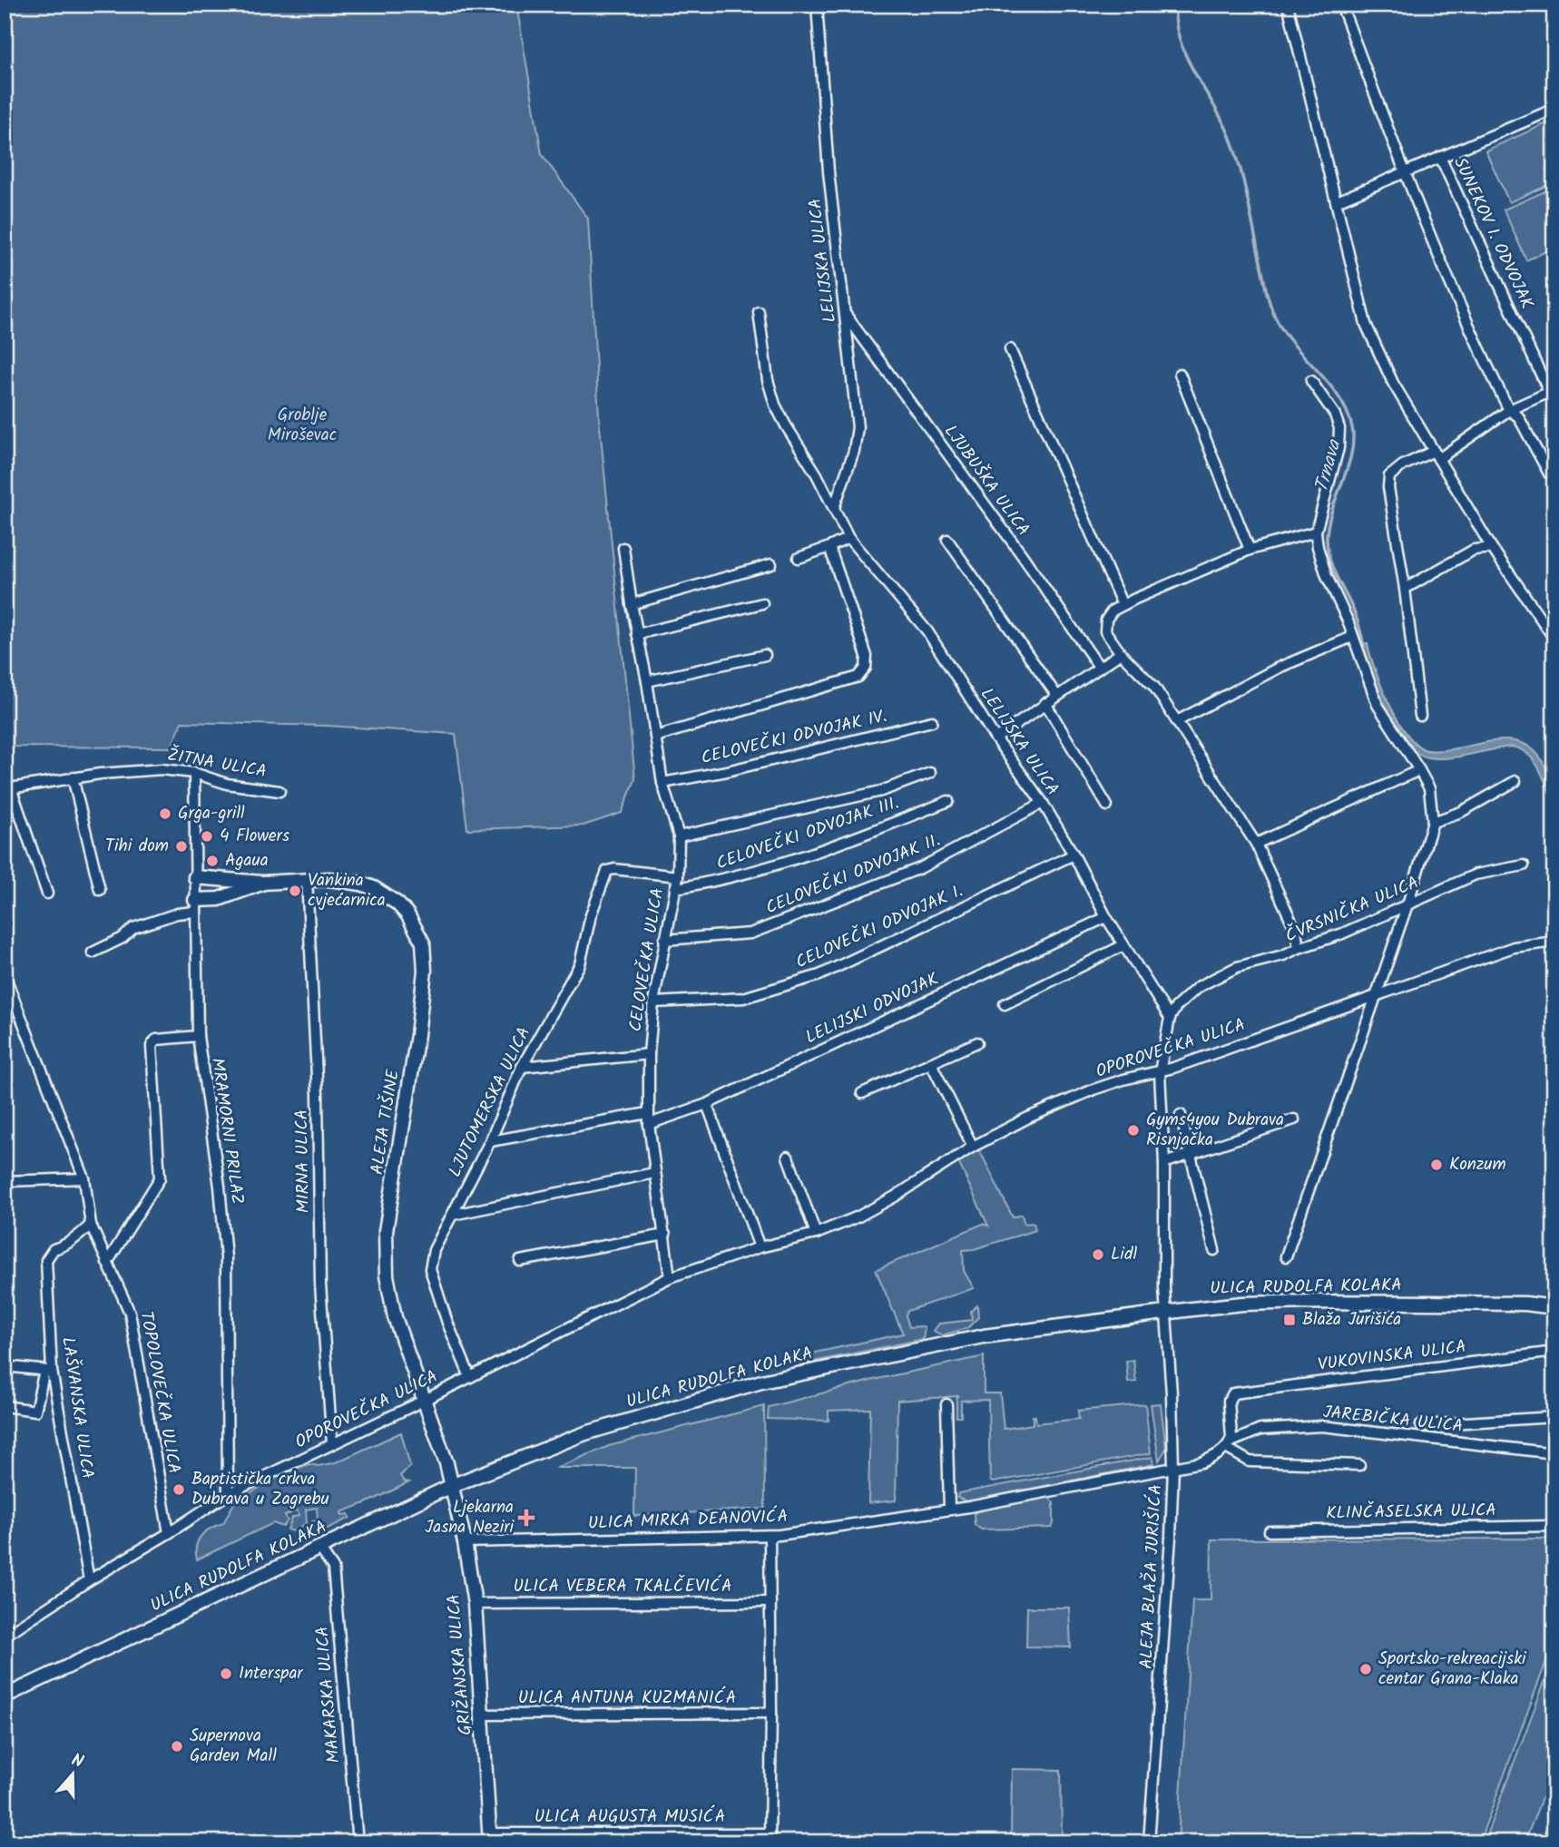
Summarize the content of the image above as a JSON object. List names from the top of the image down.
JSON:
{
  "streets": {
    "main road": ["ALEJA TIŠINE", "ULICA RUDOLFA KOLAKA", "GRIŽANSKA ULICA"],
    "street": [
      "SUNEKOV I. ODVOJAK",
      "LELIJSKA ULICA",
      "LJUBUŠKA ULICA",
      "CELOVEČKI ODVOJAK IV.",
      "ŽITNA ULICA",
      "CELOVEČKI ODVOJAK III.",
      "CELOVEČKI ODVOJAK II.",
      "ČVRSNIČKA ULICA",
      "CELOVEČKI ODVOJAK I.",
      "CELOVEČKA ULICA",
      "LELIJSKI ODVOJAK",
      "OPOROVEČKA ULICA",
      "LJUTOMERSKA ULICA",
      "MRAMORNI PRILAZ",
      "MIRNA ULICA",
      "VUKOVINSKA ULICA",
      "TOPOLOVEČKA ULICA",
      "LAŠVANSKA ULICA",
      "JAREBIČKA ULICA",
      "KLINČASELSKA ULICA",
      "ULICA MIRKA DEANOVIĆA",
      "ALEJA BLAŽA JURIŠIĆA",
      "ULICA VEBERA TKALČEVIĆA",
      "MAKARSKA ULICA",
      "ULICA ANTUNA KUZMANIĆA",
      "ULICA AUGUSTA MUSIĆA"
    ]
  },
  "crossings": [
    ["LELIJSKA ULICA", "LJUBUŠKA ULICA"],
    ["LELIJSKA ULICA", "CELOVEČKI ODVOJAK II."],
    ["LELIJSKA ULICA", "ČVRSNIČKA ULICA"],
    ["LELIJSKA ULICA", "CELOVEČKI ODVOJAK I."],
    ["LELIJSKA ULICA", "LELIJSKI ODVOJAK"],
    ["CELOVEČKI ODVOJAK IV.", "CELOVEČKA ULICA"],
    ["ŽITNA ULICA", "MRAMORNI PRILAZ"],
    ["CELOVEČKI ODVOJAK III.", "CELOVEČKA ULICA"],
    ["CELOVEČKI ODVOJAK II.", "CELOVEČKA ULICA"],
    ["CELOVEČKI ODVOJAK I.", "CELOVEČKA ULICA"],
    ["CELOVEČKA ULICA", "LELIJSKI ODVOJAK"],
    ["CELOVEČKA ULICA", "OPOROVEČKA ULICA"],
    ["CELOVEČKA ULICA", "LJUTOMERSKA ULICA"],
    ["OPOROVEČKA ULICA", "LJUTOMERSKA ULICA"],
    ["OPOROVEČKA ULICA", "ALEJA TIŠINE"],
    ["OPOROVEČKA ULICA", "MRAMORNI PRILAZ"],
    ["OPOROVEČKA ULICA", "MIRNA ULICA"],
    ["OPOROVEČKA ULICA", "TOPOLOVEČKA ULICA"],
    ["OPOROVEČKA ULICA", "LAŠVANSKA ULICA"],
    ["OPOROVEČKA ULICA", "ALEJA BLAŽA JURIŠIĆA"],
    ["ALEJA TIŠINE", "MRAMORNI PRILAZ"],
    ["ALEJA TIŠINE", "MIRNA ULICA"],
    ["ALEJA TIŠINE", "ULICA RUDOLFA KOLAKA"],
    ["ALEJA TIŠINE", "GRIŽANSKA ULICA"],
    ["ULICA RUDOLFA KOLAKA", "ALEJA BLAŽA JURIŠIĆA"],
    ["ULICA RUDOLFA KOLAKA", "GRIŽANSKA ULICA"],
    ["ULICA RUDOLFA KOLAKA", "MAKARSKA ULICA"],
    ["VUKOVINSKA ULICA", "JAREBIČKA ULICA"],
    ["TOPOLOVEČKA ULICA", "LAŠVANSKA ULICA"],
    ["JAREBIČKA ULICA", "ULICA MIRKA DEANOVIĆA"],
    ["JAREBIČKA ULICA", "ALEJA BLAŽA JURIŠIĆA"],
    ["ULICA MIRKA DEANOVIĆA", "ALEJA BLAŽA JURIŠIĆA"],
    ["ULICA MIRKA DEANOVIĆA", "GRIŽANSKA ULICA"],
    ["ULICA VEBERA TKALČEVIĆA", "GRIŽANSKA ULICA"],
    ["GRIŽANSKA ULICA", "ULICA ANTUNA KUZMANIĆA"],
    ["GRIŽANSKA ULICA", "ULICA AUGUSTA MUSIĆA"]
  ],
  "water": ["Trnava"],
  "parks": ["Groblje Miroševac"],
  "places": {
    "other": [
      "Grga-grill",
      "4 Flowers",
      "Tihi dom",
      "Agaua",
      "Vankina cvjećarnica",
      "Gyms4you Dubrava Risnjačka",
      "Konzum",
      "Lidl",
      "Baptistička crkva Dubrava u Zagrebu",
      "Sportsko-rekreacijski centar Grana-Klaka",
      "Interspar",
      "Supernova Garden Mall"
    ],
    "transit": ["Blaža Jurišića"],
    "health": ["Ljekarna Jasna Neziri"]
  },
  "north": "top"
}
